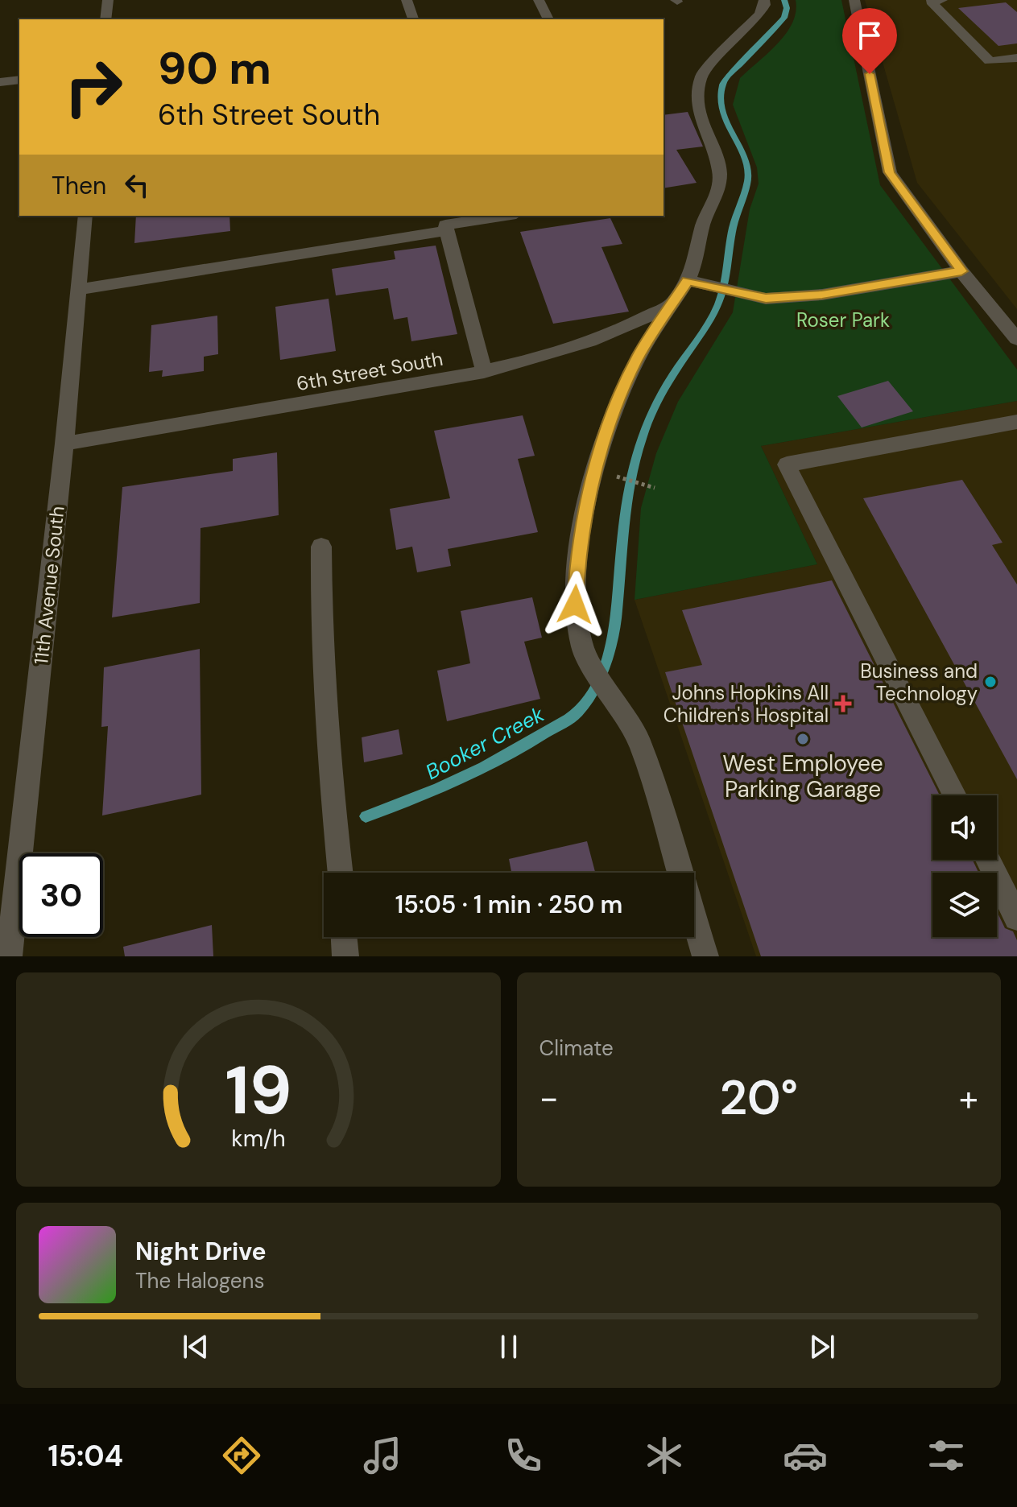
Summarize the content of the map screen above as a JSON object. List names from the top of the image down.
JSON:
{
  "streets": {
    "street": ["6th Street South", "11th Avenue South"]
  },
  "crossings": [
    ["6th Street South", "11th Avenue South"]
  ],
  "water": ["Booker Creek"],
  "parks": ["Roser Park"],
  "places": {
    "other": ["Business and Technology", "West Employee Parking Garage"],
    "health": ["Johns Hopkins All Children's Hospital"]
  },
  "page": {
    "turn": ["90 m", "6th Street South"],
    "then": "Then",
    "limit": "30",
    "trip": "15:05 · 1 min · 250 m",
    "tile": "Climate",
    "heat": ["−", "20°", "+"],
    "song": ["Night Drive", "The Halogens"],
    "tabs": "15:04",
    "gauge": ["19", "km/h"]
  }
}
